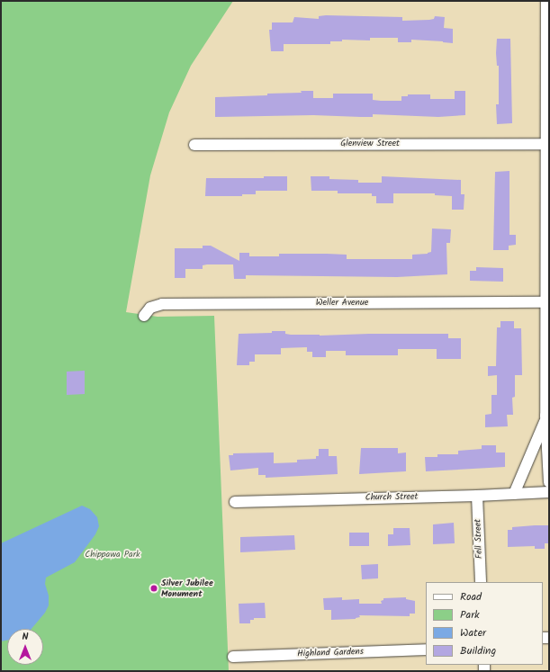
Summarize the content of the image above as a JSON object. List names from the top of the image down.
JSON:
{
  "streets": {
    "street": [
      "Glenview Street",
      "Weller Avenue",
      "Church Street",
      "Fell Street",
      "Highland Gardens"
    ]
  },
  "crossings": [
    ["Church Street", "Fell Street"]
  ],
  "parks": ["Chippawa Park"],
  "places": ["Silver Jubilee Monument"],
  "legend": [
    "Road",
    "Park",
    "Water",
    "Building"
  ],
  "north": "top"
}
